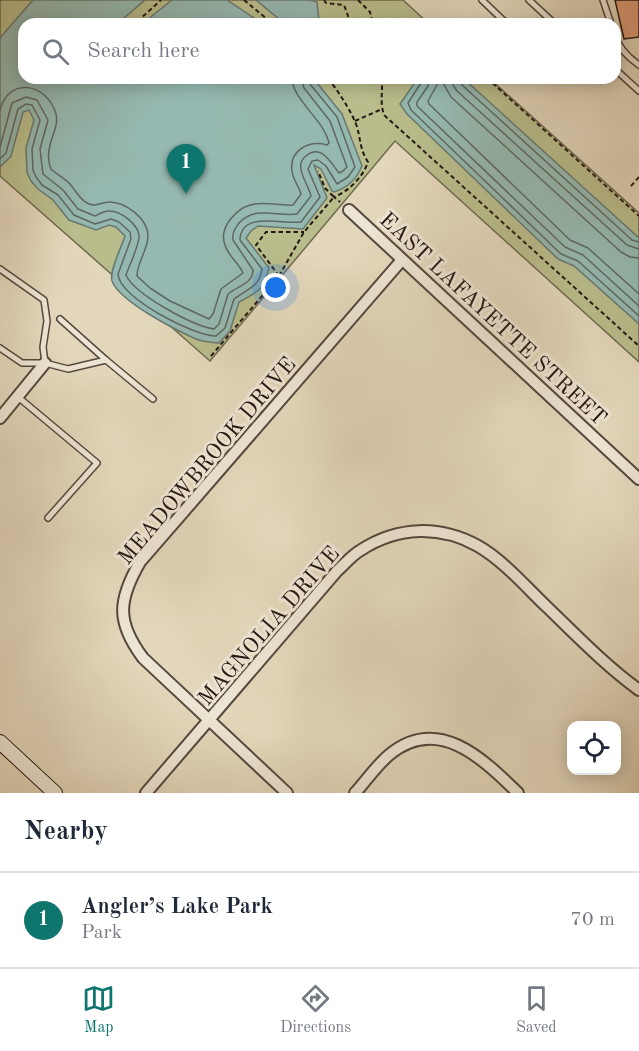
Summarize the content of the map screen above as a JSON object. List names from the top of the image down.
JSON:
{
  "streets": {
    "street": ["EAST LAFAYETTE STREET", "MEADOWBROOK DRIVE", "MAGNOLIA DRIVE"]
  },
  "crossings": [
    ["EAST LAFAYETTE STREET", "MEADOWBROOK DRIVE"],
    ["MEADOWBROOK DRIVE", "MAGNOLIA DRIVE"]
  ],
  "page": {
    "search": "Search here",
    "pins": "1",
    "heading": "Nearby",
    "list": [
      {
        "mark": "1",
        "name": "Angler’s Lake Park",
        "note": "Park",
        "value": "70 m"
      }
    ],
    "nav": ["Map", "Directions", "Saved"]
  }
}
